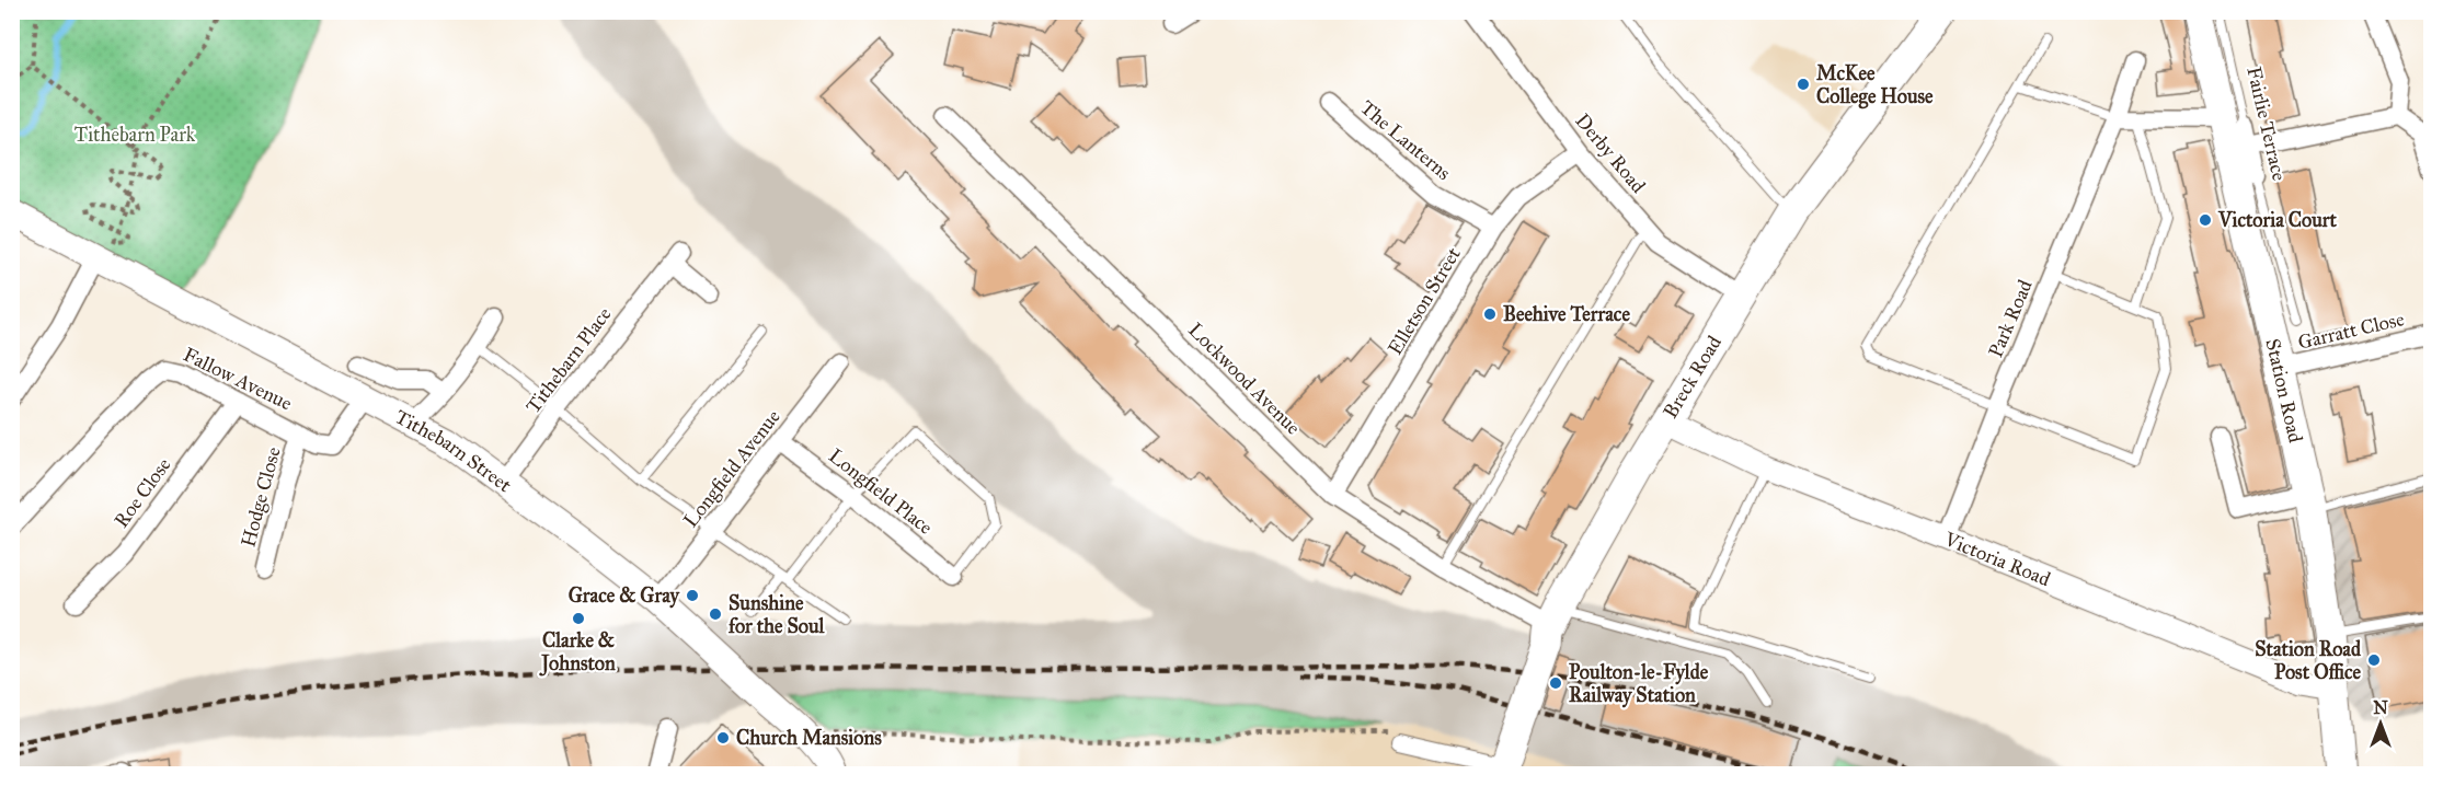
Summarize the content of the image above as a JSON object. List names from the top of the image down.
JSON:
{
  "streets": {
    "main road": ["Breck Road", "Station Road", "Tithebarn Street"],
    "street": [
      "Fairlie Terrace",
      "The Lanterns",
      "Derby Road",
      "Elletson Street",
      "Park Road",
      "Garratt Close",
      "Tithebarn Place",
      "Fallow Avenue",
      "Lockwood Avenue",
      "Longfield Avenue",
      "Longfield Place",
      "Roe Close",
      "Hodge Close",
      "Victoria Road"
    ]
  },
  "crossings": [
    ["Fairlie Terrace", "Station Road"],
    ["The Lanterns", "Elletson Street"],
    ["Derby Road", "Elletson Street"],
    ["Derby Road", "Breck Road"],
    ["Elletson Street", "Lockwood Avenue"],
    ["Park Road", "Victoria Road"],
    ["Garratt Close", "Station Road"],
    ["Tithebarn Place", "Tithebarn Street"],
    ["Breck Road", "Lockwood Avenue"],
    ["Breck Road", "Victoria Road"],
    ["Fallow Avenue", "Tithebarn Street"],
    ["Fallow Avenue", "Roe Close"],
    ["Fallow Avenue", "Hodge Close"],
    ["Station Road", "Victoria Road"],
    ["Tithebarn Street", "Longfield Avenue"],
    ["Longfield Avenue", "Longfield Place"]
  ],
  "parks": ["Tithebarn Park"],
  "places": [
    "McKee College House",
    "Victoria Court",
    "Beehive Terrace",
    "Grace & Gray",
    "Sunshine for the Soul",
    "Clarke & Johnston",
    "Station Road Post Office",
    "Poulton-le-Fylde Railway Station",
    "Church Mansions"
  ],
  "north": "top"
}
